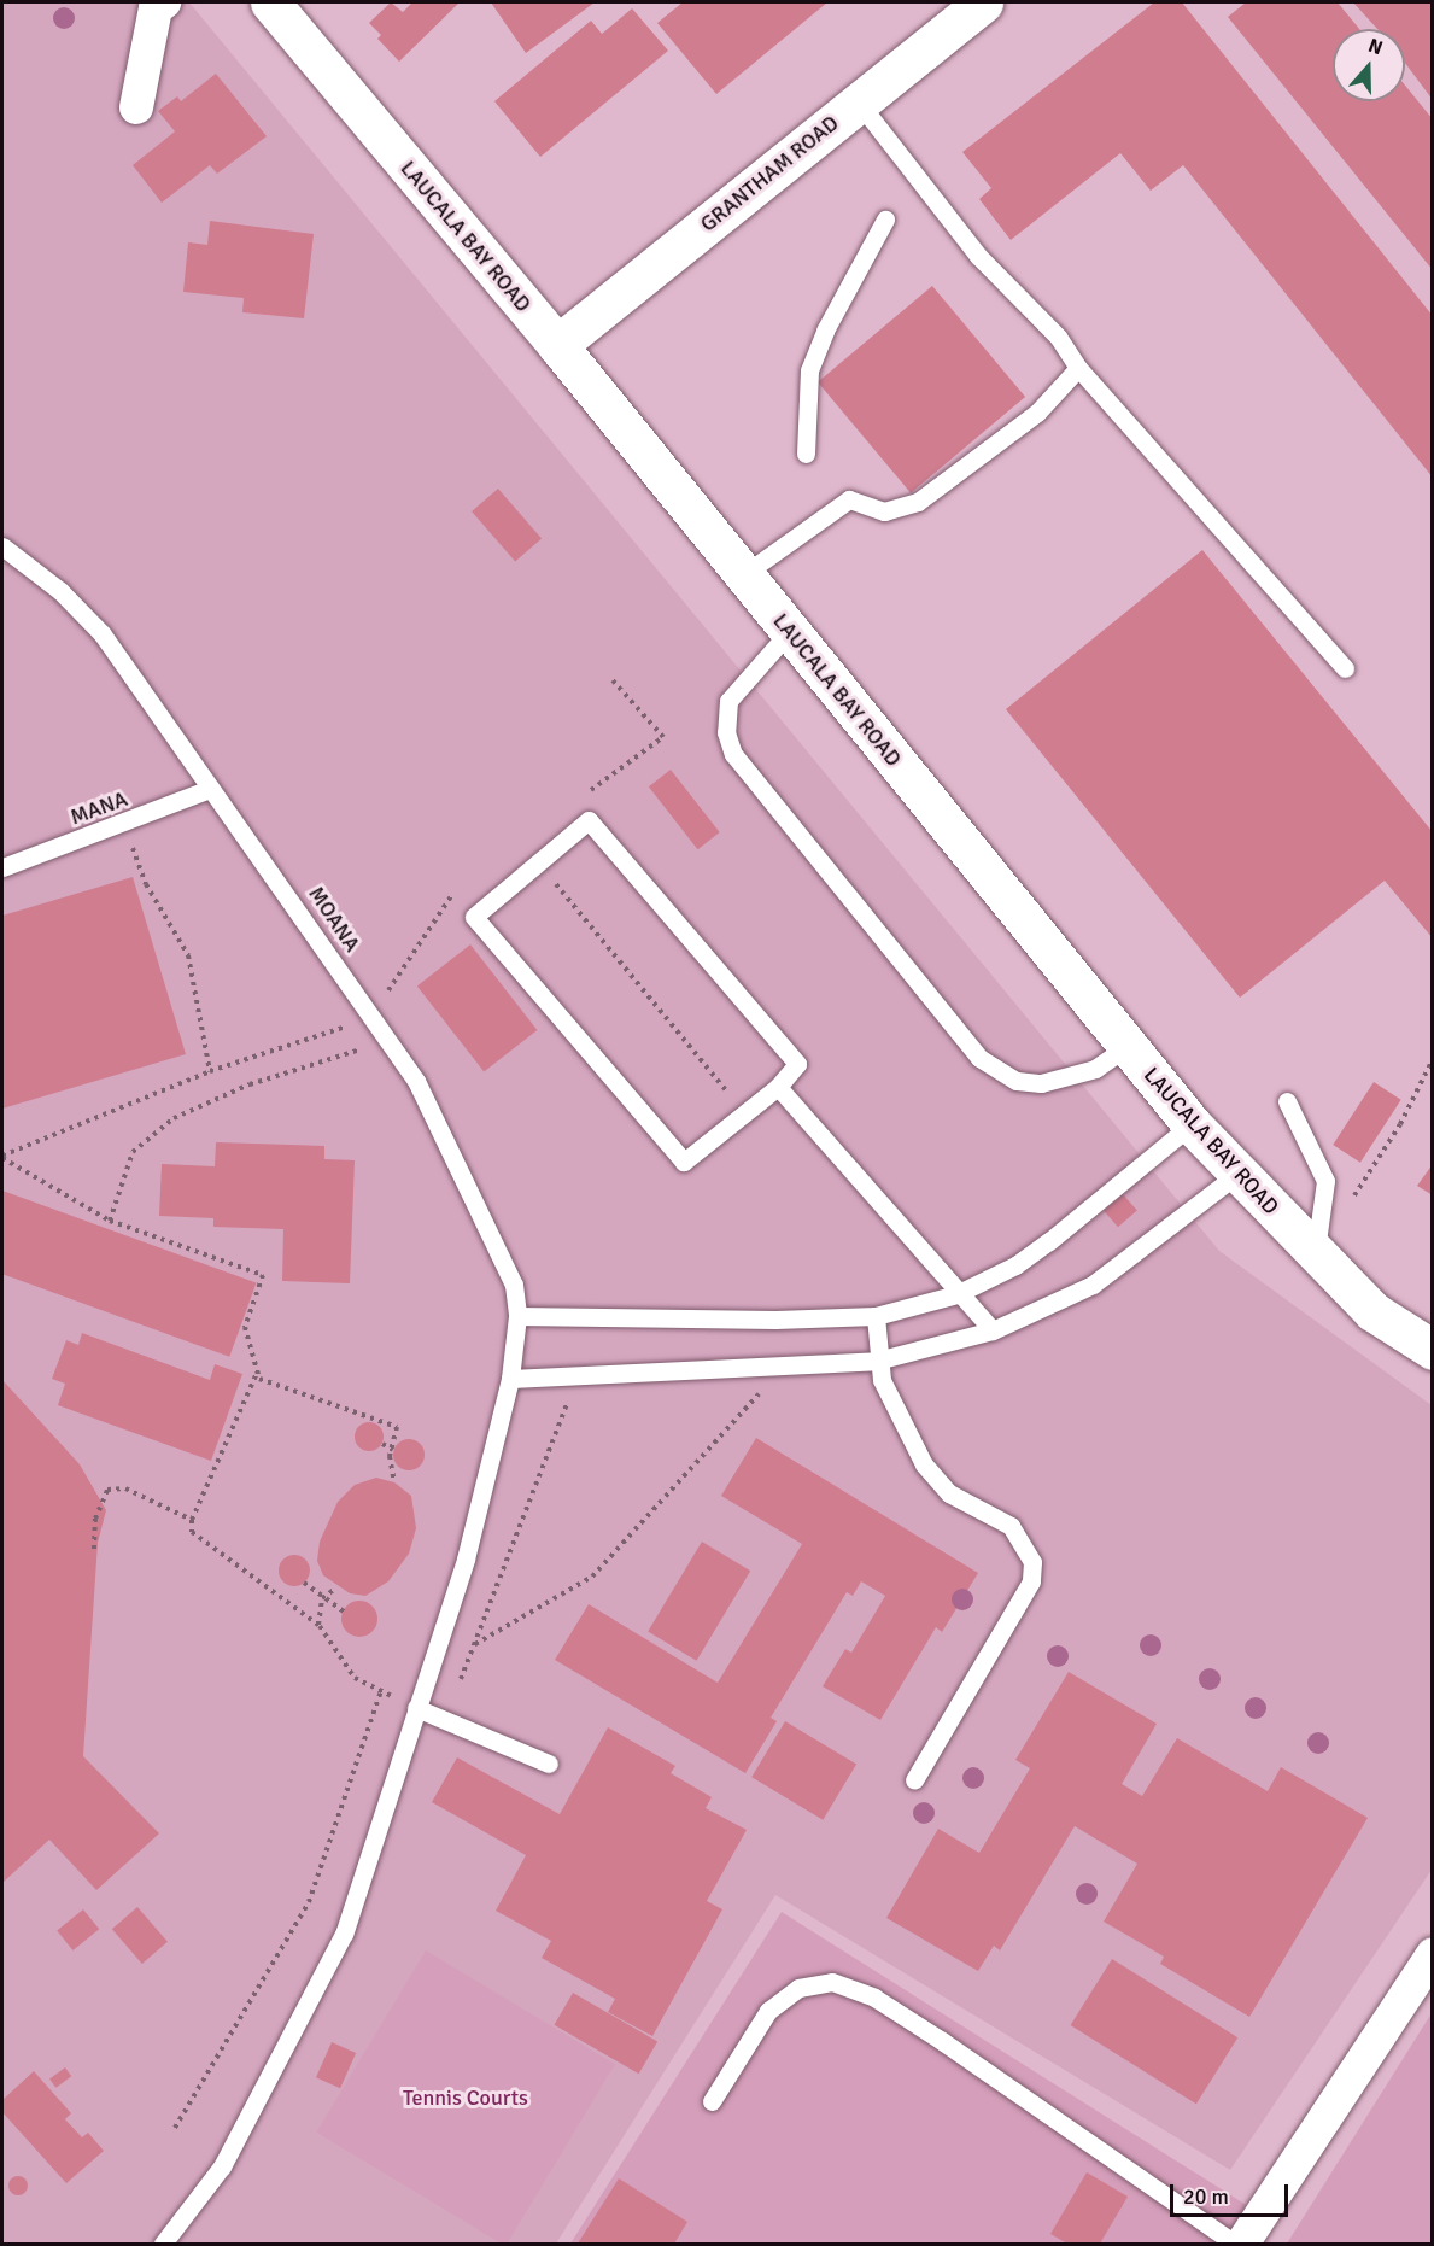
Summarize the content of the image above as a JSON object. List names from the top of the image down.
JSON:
{
  "streets": {
    "main road": ["GRANTHAM ROAD", "LAUCALA BAY ROAD"],
    "lane": ["MANA", "MOANA"]
  },
  "crossings": [
    ["GRANTHAM ROAD", "LAUCALA BAY ROAD"],
    ["MANA", "MOANA"]
  ],
  "parks": ["Tennis Courts"],
  "scale_bar": "20 m",
  "north": "top"
}
